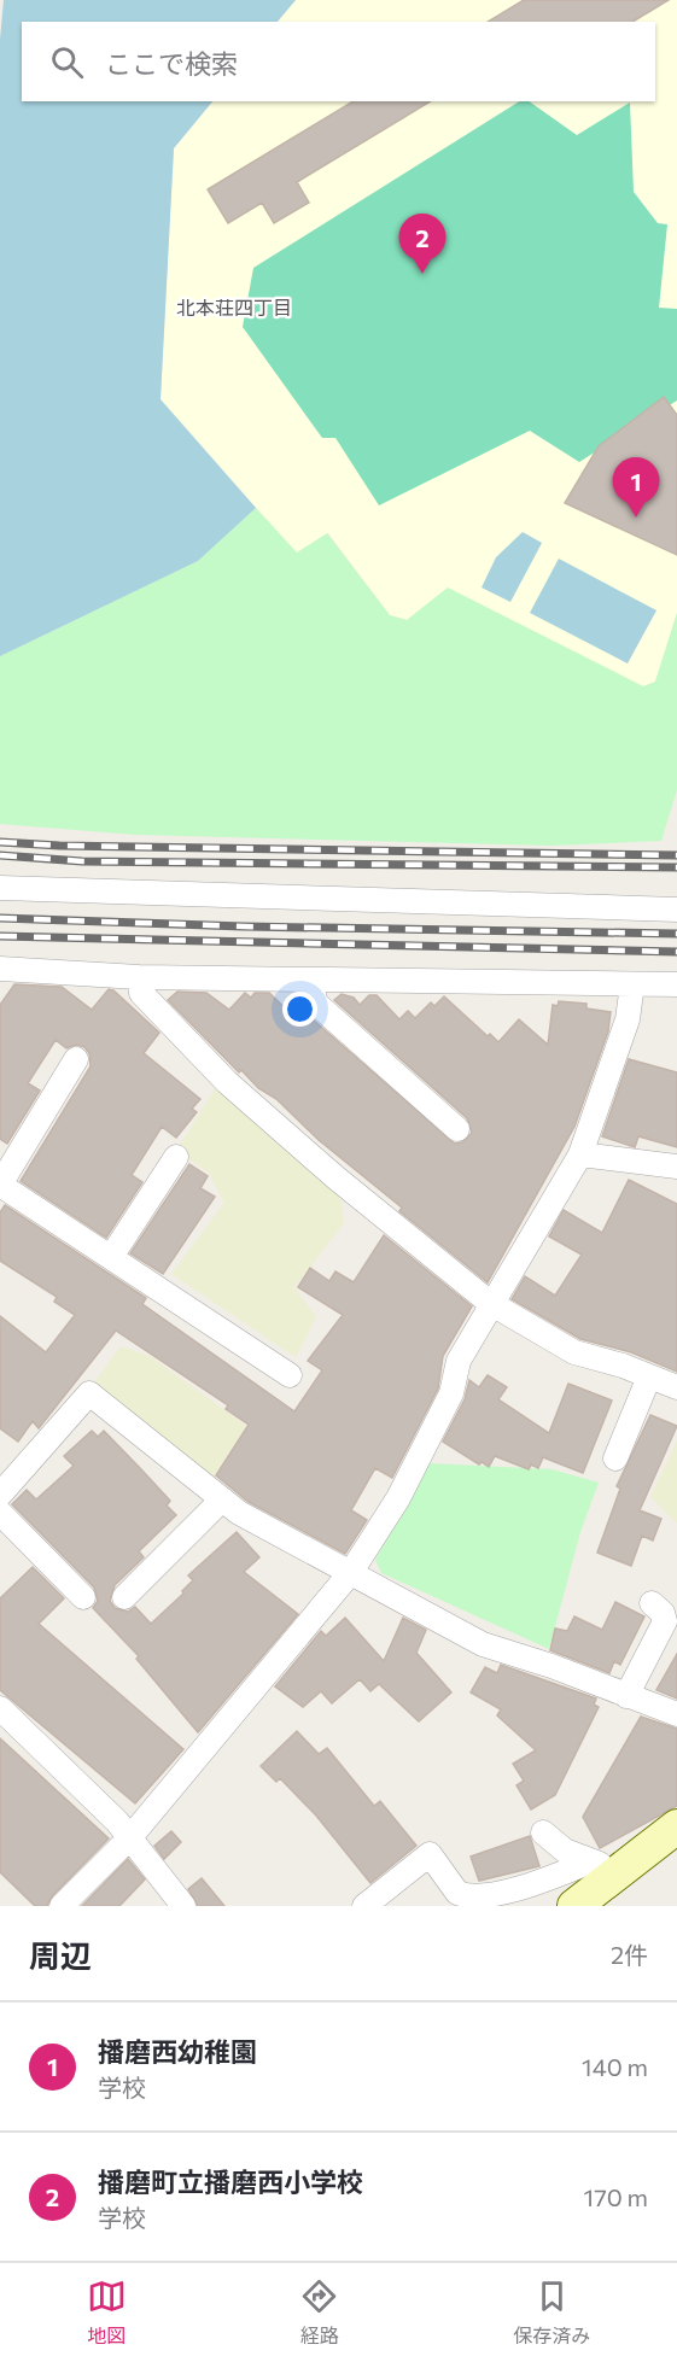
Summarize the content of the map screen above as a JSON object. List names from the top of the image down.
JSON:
{
  "districts": ["北本荘四丁目"],
  "page": {
    "search": "ここで検索",
    "pins": ["2", "1"],
    "heading": ["周辺", "2件"],
    "list": [
      {
        "mark": "1",
        "name": "播磨西幼稚園",
        "note": "学校",
        "value": "140 m"
      },
      {
        "mark": "2",
        "name": "播磨町立播磨西小学校",
        "note": "学校",
        "value": "170 m"
      }
    ],
    "nav": ["地図", "経路", "保存済み"]
  }
}
